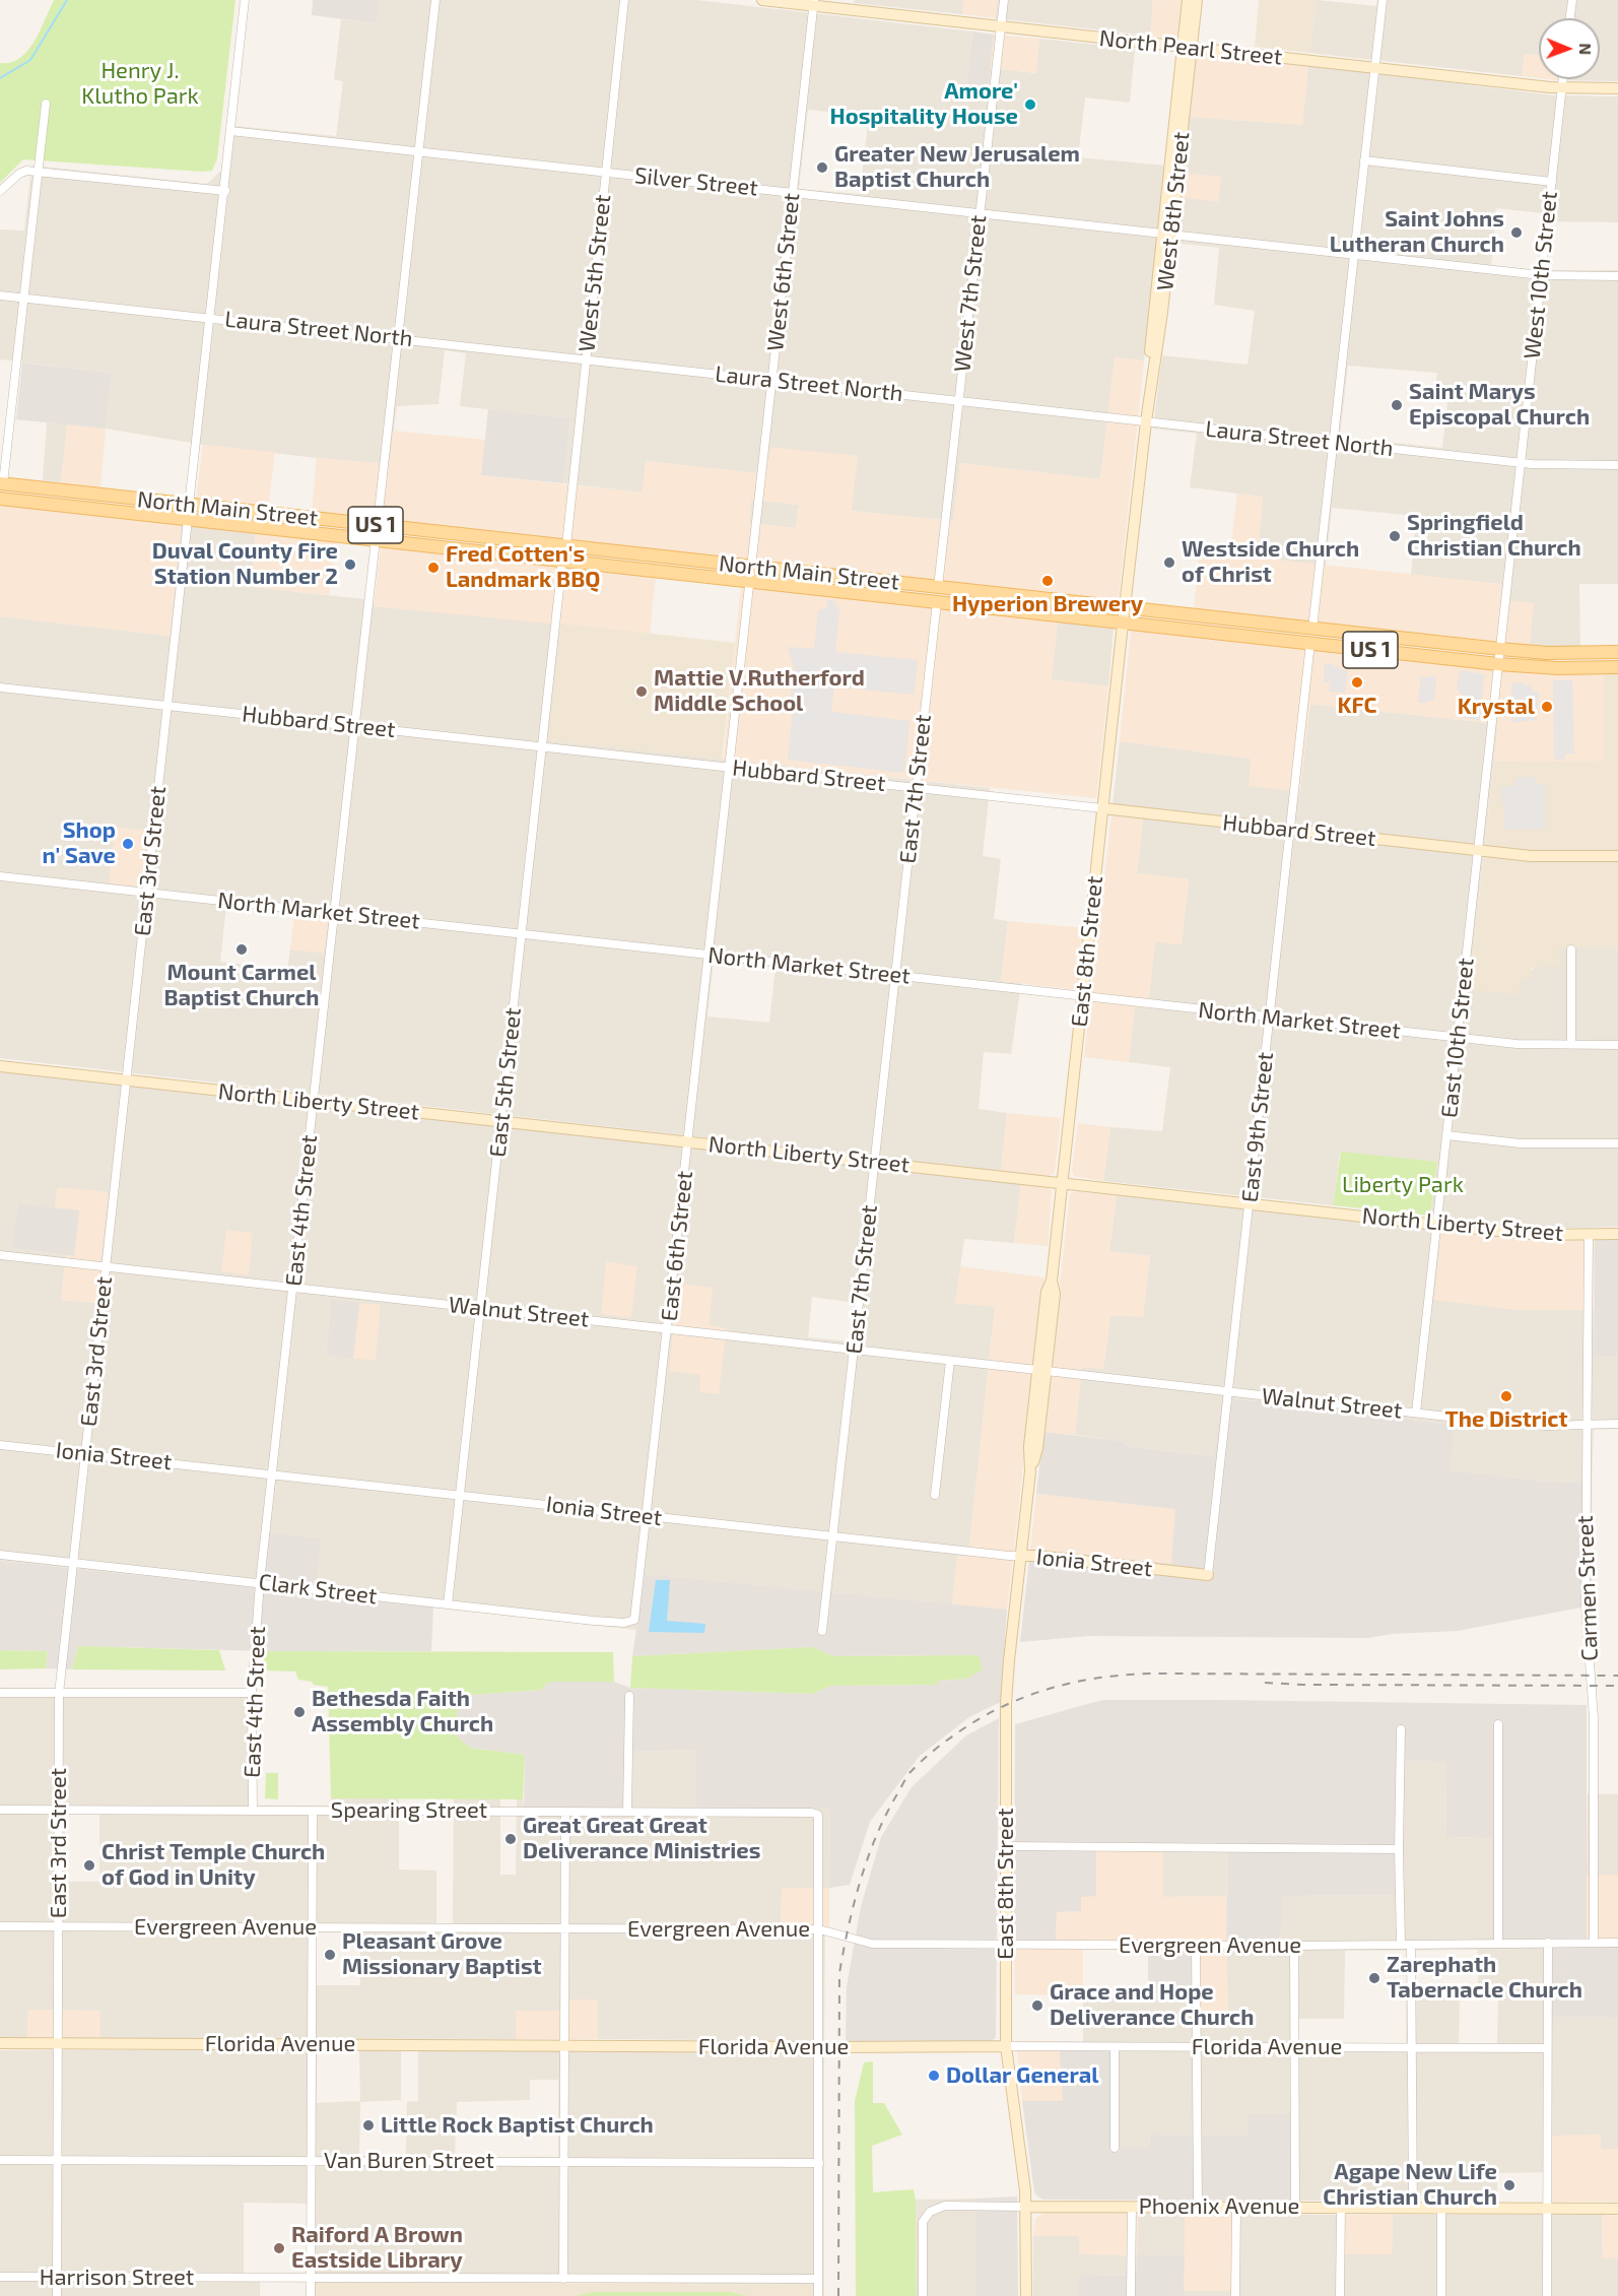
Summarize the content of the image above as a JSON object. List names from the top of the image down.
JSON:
{
  "streets": {
    "main road": ["North Main Street", "US 1"],
    "street": [
      "North Pearl Street",
      "Silver Street",
      "West 8th Street",
      "West 6th Street",
      "West 5th Street",
      "West 10th Street",
      "West 7th Street",
      "Laura Street North",
      "Hubbard Street",
      "East 7th Street",
      "East 3rd Street",
      "North Market Street",
      "East 8th Street",
      "East 10th Street",
      "East 5th Street",
      "North Liberty Street",
      "East 9th Street",
      "East 4th Street",
      "East 6th Street",
      "Walnut Street",
      "Ionia Street",
      "Carmen Street",
      "Clark Street",
      "Spearing Street",
      "Evergreen Avenue",
      "Florida Avenue",
      "Van Buren Street",
      "Phoenix Avenue",
      "Harrison Street"
    ]
  },
  "crossings": [
    ["North Pearl Street", "West 8th Street"],
    ["North Pearl Street", "West 6th Street"],
    ["North Pearl Street", "West 10th Street"],
    ["North Pearl Street", "West 7th Street"],
    ["Silver Street", "West 8th Street"],
    ["Silver Street", "West 6th Street"],
    ["Silver Street", "West 5th Street"],
    ["Silver Street", "West 10th Street"],
    ["Silver Street", "West 7th Street"],
    ["Silver Street", "East 4th Street"],
    ["West 8th Street", "Laura Street North"],
    ["West 8th Street", "North Main Street"],
    ["West 8th Street", "East 8th Street"],
    ["West 6th Street", "Laura Street North"],
    ["West 6th Street", "North Main Street"],
    ["West 6th Street", "East 6th Street"],
    ["West 5th Street", "Laura Street North"],
    ["West 5th Street", "North Main Street"],
    ["West 10th Street", "Laura Street North"],
    ["West 10th Street", "North Main Street"],
    ["West 10th Street", "East 10th Street"],
    ["West 7th Street", "Laura Street North"],
    ["West 7th Street", "North Main Street"],
    ["Laura Street North", "East 4th Street"],
    ["North Main Street", "East 7th Street"],
    ["North Main Street", "East 3rd Street"],
    ["North Main Street", "East 8th Street"],
    ["North Main Street", "East 10th Street"],
    ["North Main Street", "East 5th Street"],
    ["North Main Street", "East 9th Street"],
    ["North Main Street", "East 4th Street"],
    ["North Main Street", "East 6th Street"],
    ["Hubbard Street", "East 7th Street"],
    ["Hubbard Street", "East 3rd Street"],
    ["Hubbard Street", "East 8th Street"],
    ["Hubbard Street", "East 10th Street"],
    ["Hubbard Street", "East 5th Street"],
    ["Hubbard Street", "East 9th Street"],
    ["Hubbard Street", "East 4th Street"],
    ["Hubbard Street", "East 6th Street"],
    ["East 7th Street", "North Market Street"],
    ["East 7th Street", "North Liberty Street"],
    ["East 7th Street", "Walnut Street"],
    ["East 7th Street", "Ionia Street"],
    ["East 3rd Street", "North Market Street"],
    ["East 3rd Street", "North Liberty Street"],
    ["East 3rd Street", "Walnut Street"],
    ["East 3rd Street", "Ionia Street"],
    ["East 3rd Street", "Clark Street"],
    ["East 3rd Street", "Spearing Street"],
    ["East 3rd Street", "Evergreen Avenue"],
    ["East 3rd Street", "Florida Avenue"],
    ["East 3rd Street", "Van Buren Street"],
    ["East 3rd Street", "Harrison Street"],
    ["North Market Street", "East 8th Street"],
    ["North Market Street", "East 10th Street"],
    ["North Market Street", "East 5th Street"],
    ["North Market Street", "East 9th Street"],
    ["North Market Street", "East 4th Street"],
    ["North Market Street", "East 6th Street"],
    ["East 8th Street", "North Liberty Street"],
    ["East 8th Street", "Walnut Street"],
    ["East 8th Street", "Ionia Street"],
    ["East 8th Street", "Evergreen Avenue"],
    ["East 8th Street", "Florida Avenue"],
    ["East 8th Street", "Phoenix Avenue"],
    ["East 10th Street", "North Liberty Street"],
    ["East 10th Street", "Walnut Street"],
    ["East 5th Street", "North Liberty Street"],
    ["East 5th Street", "Walnut Street"],
    ["East 5th Street", "Ionia Street"],
    ["East 5th Street", "Clark Street"],
    ["North Liberty Street", "East 9th Street"],
    ["North Liberty Street", "East 4th Street"],
    ["North Liberty Street", "East 6th Street"],
    ["North Liberty Street", "Carmen Street"],
    ["East 9th Street", "Walnut Street"],
    ["East 9th Street", "Ionia Street"],
    ["East 4th Street", "Walnut Street"],
    ["East 4th Street", "Ionia Street"],
    ["East 4th Street", "Clark Street"],
    ["East 4th Street", "Spearing Street"],
    ["East 6th Street", "Walnut Street"],
    ["East 6th Street", "Ionia Street"],
    ["East 6th Street", "Clark Street"],
    ["Walnut Street", "Carmen Street"],
    ["Carmen Street", "Evergreen Avenue"],
    ["Spearing Street", "Evergreen Avenue"]
  ],
  "parks": ["Henry J. Klutho Park", "Liberty Park"],
  "places": [
    "Amore' Hospitality House",
    "Greater New Jerusalem Baptist Church",
    "Saint Johns Lutheran Church",
    "Saint Marys Episcopal Church",
    "Springfield Christian Church",
    "Westside Church of Christ",
    "Duval County Fire Station Number 2",
    "Fred Cotten's Landmark BBQ",
    "Hyperion Brewery",
    "KFC",
    "Mattie V.Rutherford Middle School",
    "Krystal",
    "Shop n' Save",
    "Mount Carmel Baptist Church",
    "The District",
    "Bethesda Faith Assembly Church",
    "Great Great Great Deliverance Ministries",
    "Christ Temple Church of God in Unity",
    "Pleasant Grove Missionary Baptist",
    "Zarephath Tabernacle Church",
    "Grace and Hope Deliverance Church",
    "Dollar General",
    "Little Rock Baptist Church",
    "Agape New Life Christian Church",
    "Raiford A Brown Eastside Library"
  ],
  "north": "right"
}
